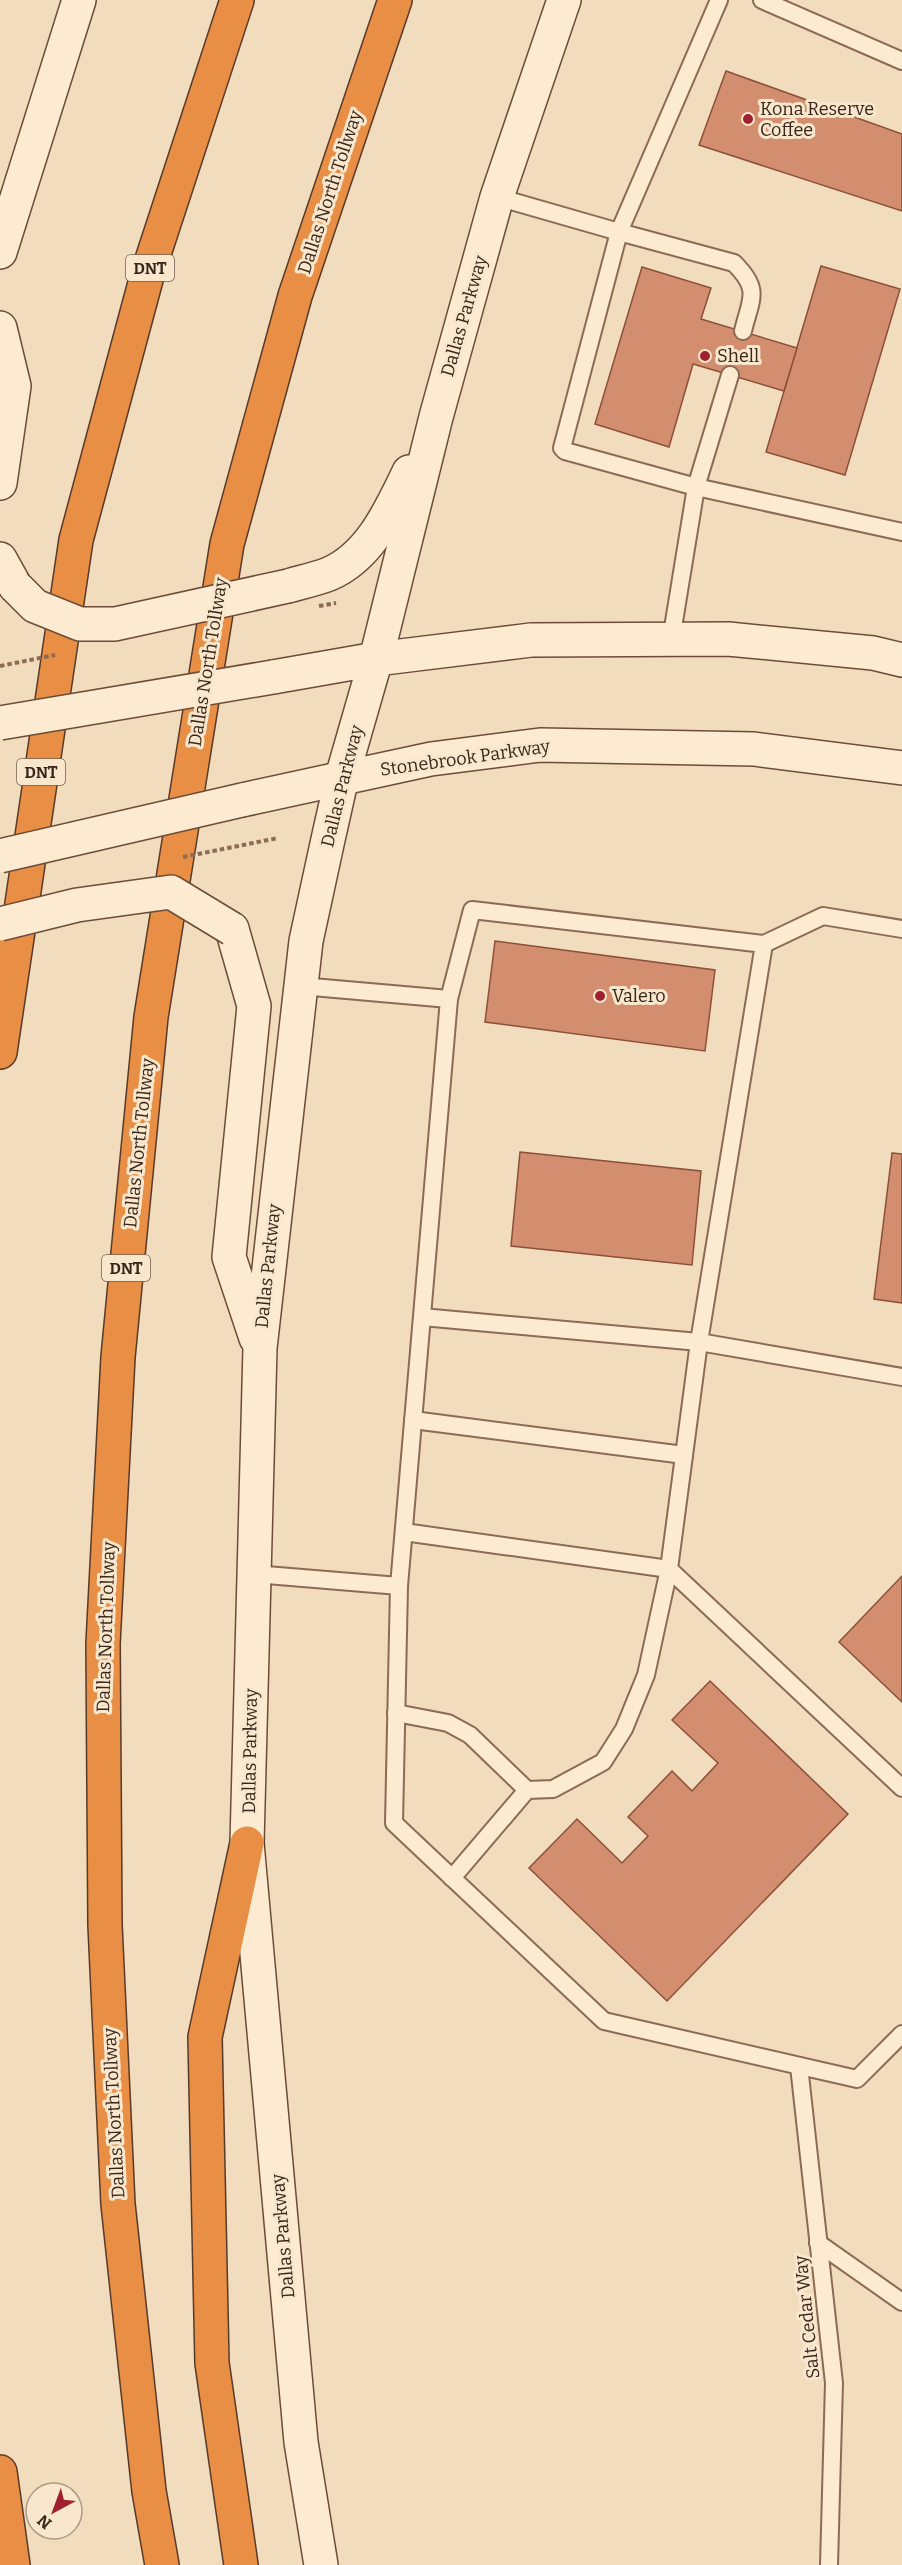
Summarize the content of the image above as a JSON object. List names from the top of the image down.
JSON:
{
  "streets": {
    "highway": ["Dallas North Tollway", "DNT"],
    "main road": ["Dallas Parkway", "Stonebrook Parkway"],
    "lane": ["Salt Cedar Way"]
  },
  "crossings": [
    ["Dallas Parkway", "Stonebrook Parkway"]
  ],
  "places": ["Kona Reserve Coffee", "Shell", "Valero"],
  "north": "bottom left"
}
